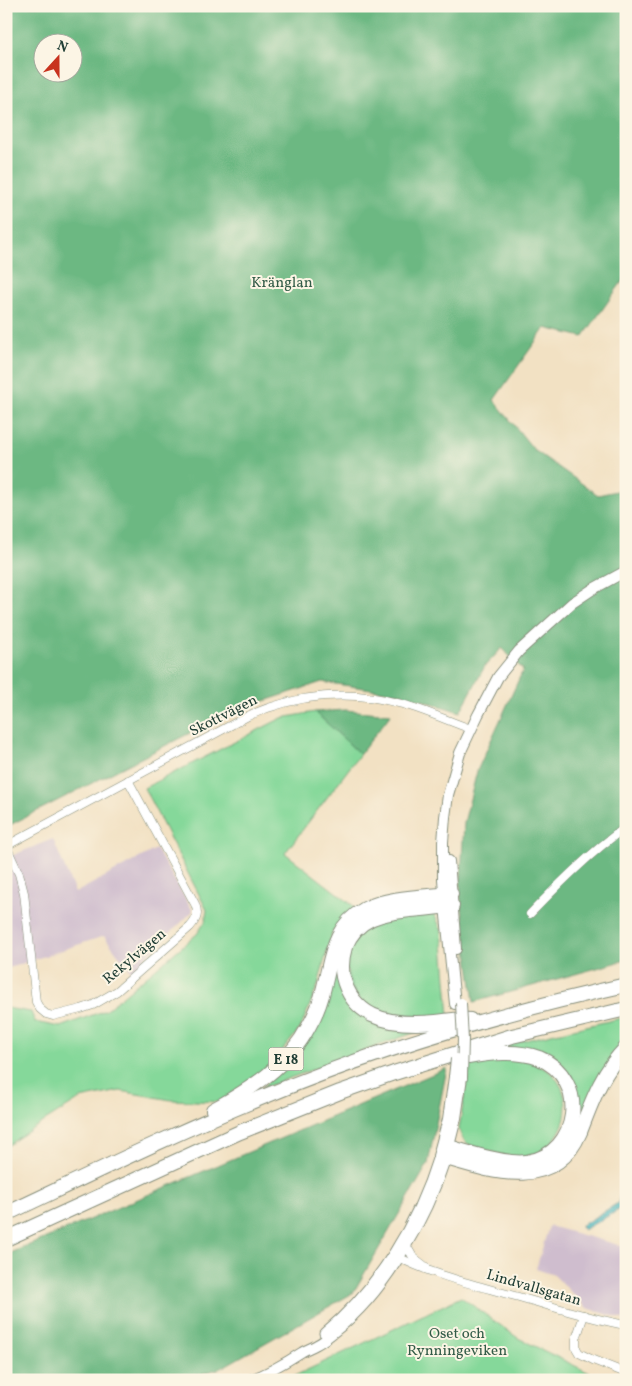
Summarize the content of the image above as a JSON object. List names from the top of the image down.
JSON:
{
  "streets": {
    "highway": ["E 18"],
    "street": ["Skottvägen", "Rekylvägen", "Lindvallsgatan"]
  },
  "crossings": [
    ["Skottvägen", "Rekylvägen"]
  ],
  "parks": ["Kränglan", "Oset och Rynningeviken"],
  "north": "top"
}
